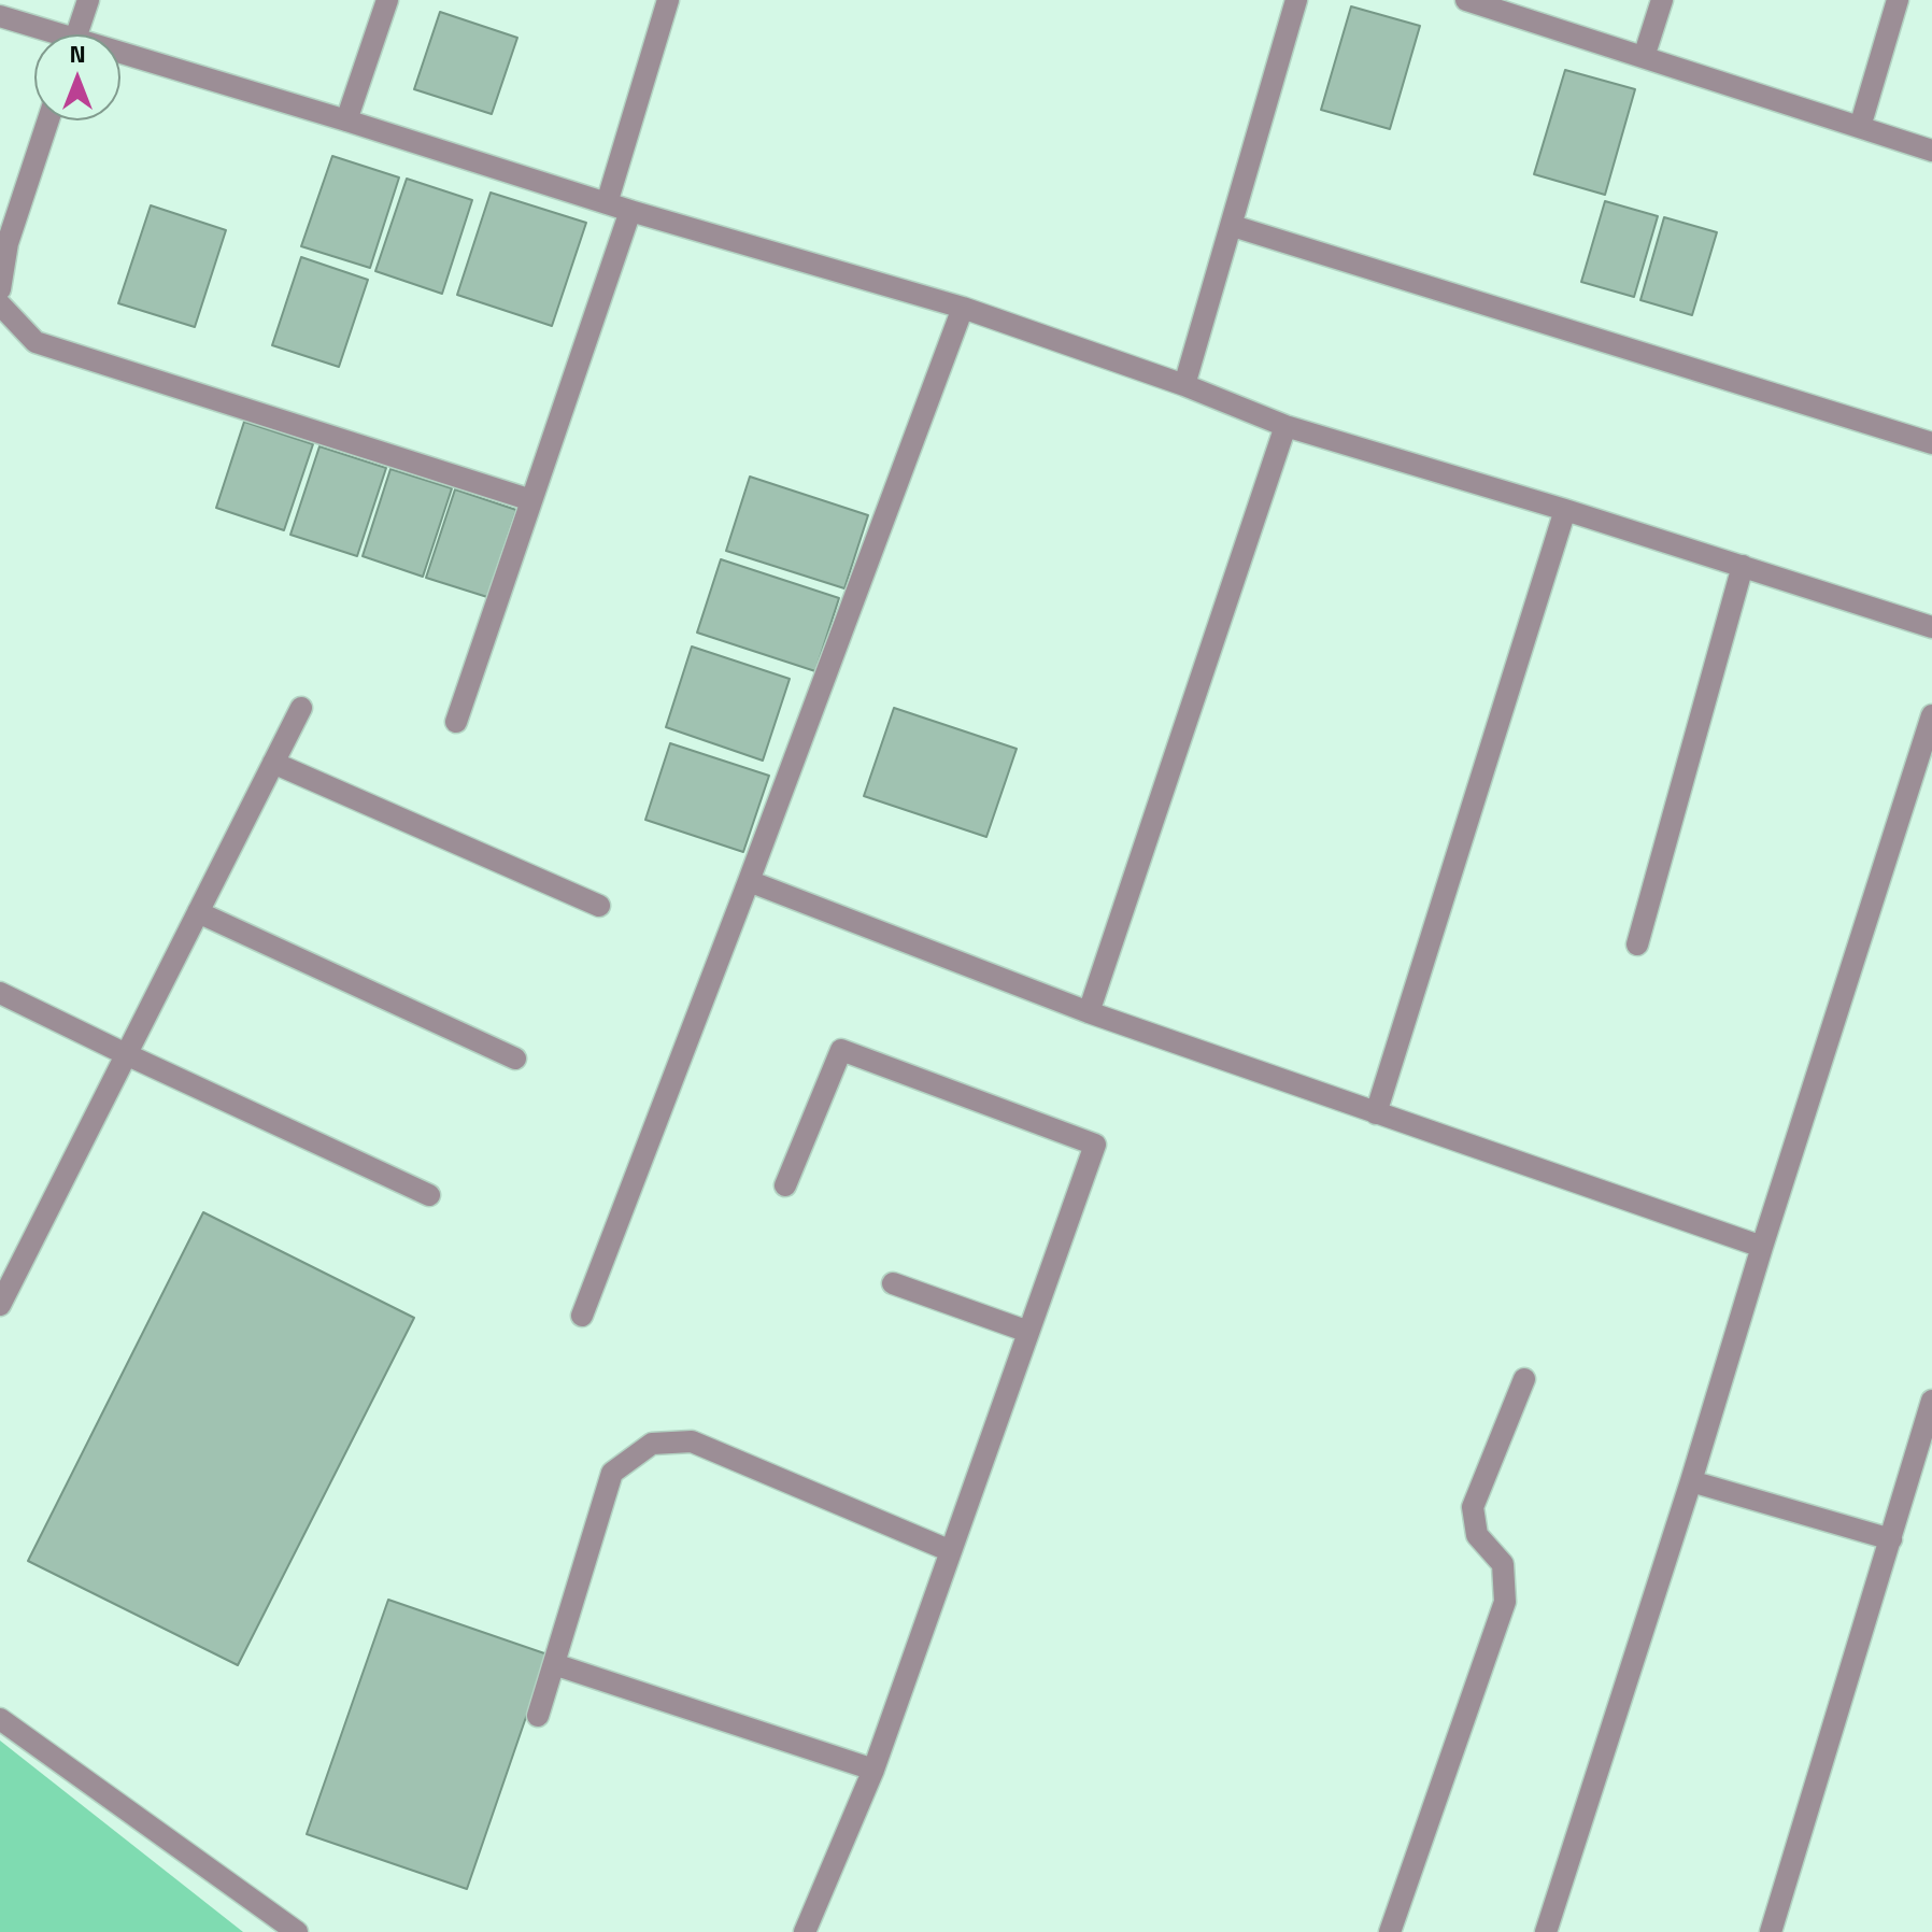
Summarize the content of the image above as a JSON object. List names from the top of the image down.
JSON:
{
  "north": "top"
}
